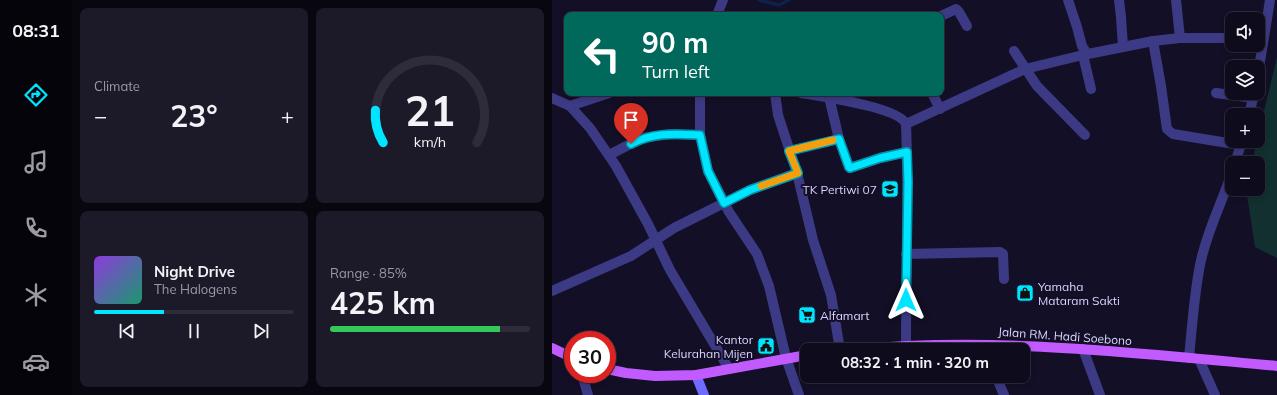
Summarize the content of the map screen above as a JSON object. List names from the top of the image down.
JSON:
{
  "streets": {
    "main road": ["Jalan RM. Hadi Soebono"]
  },
  "places": {
    "school or university": ["TK Pertiwi 07"],
    "shop": ["Yamaha Mataram Sakti"],
    "supermarket": ["Alfamart"],
    "public building": ["Kantor Kelurahan Mijen"]
  },
  "page": {
    "tabs": "08:31",
    "tile": [
      "Climate",
      ["Range · 85%", "425 km"]
    ],
    "map_buttons": ["+", "−"],
    "turn": ["90 m", "Turn left"],
    "heat": ["−", "23°", "+"],
    "song": ["Night Drive", "The Halogens"],
    "limit": "30",
    "trip": "08:32 · 1 min · 320 m",
    "gauge": ["21", "km/h"]
  }
}
